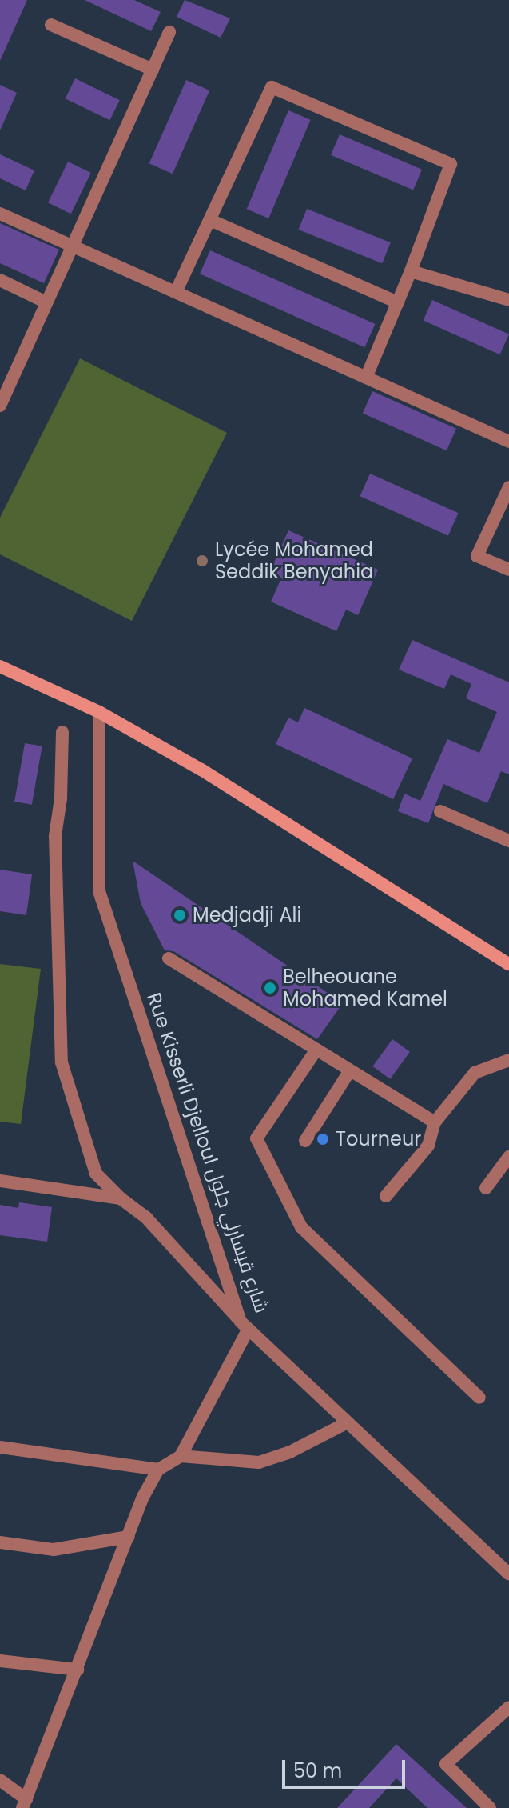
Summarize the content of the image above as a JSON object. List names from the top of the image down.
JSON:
{
  "streets": {
    "street": ["Rue Kisserli Djelloul شارع قيسارلي جلول"]
  },
  "places": [
    "Lycée Mohamed Seddik Benyahia",
    "Medjadji Ali",
    "Belheouane Mohamed Kamel",
    "Tourneur"
  ],
  "scale_bar": "50 m"
}
